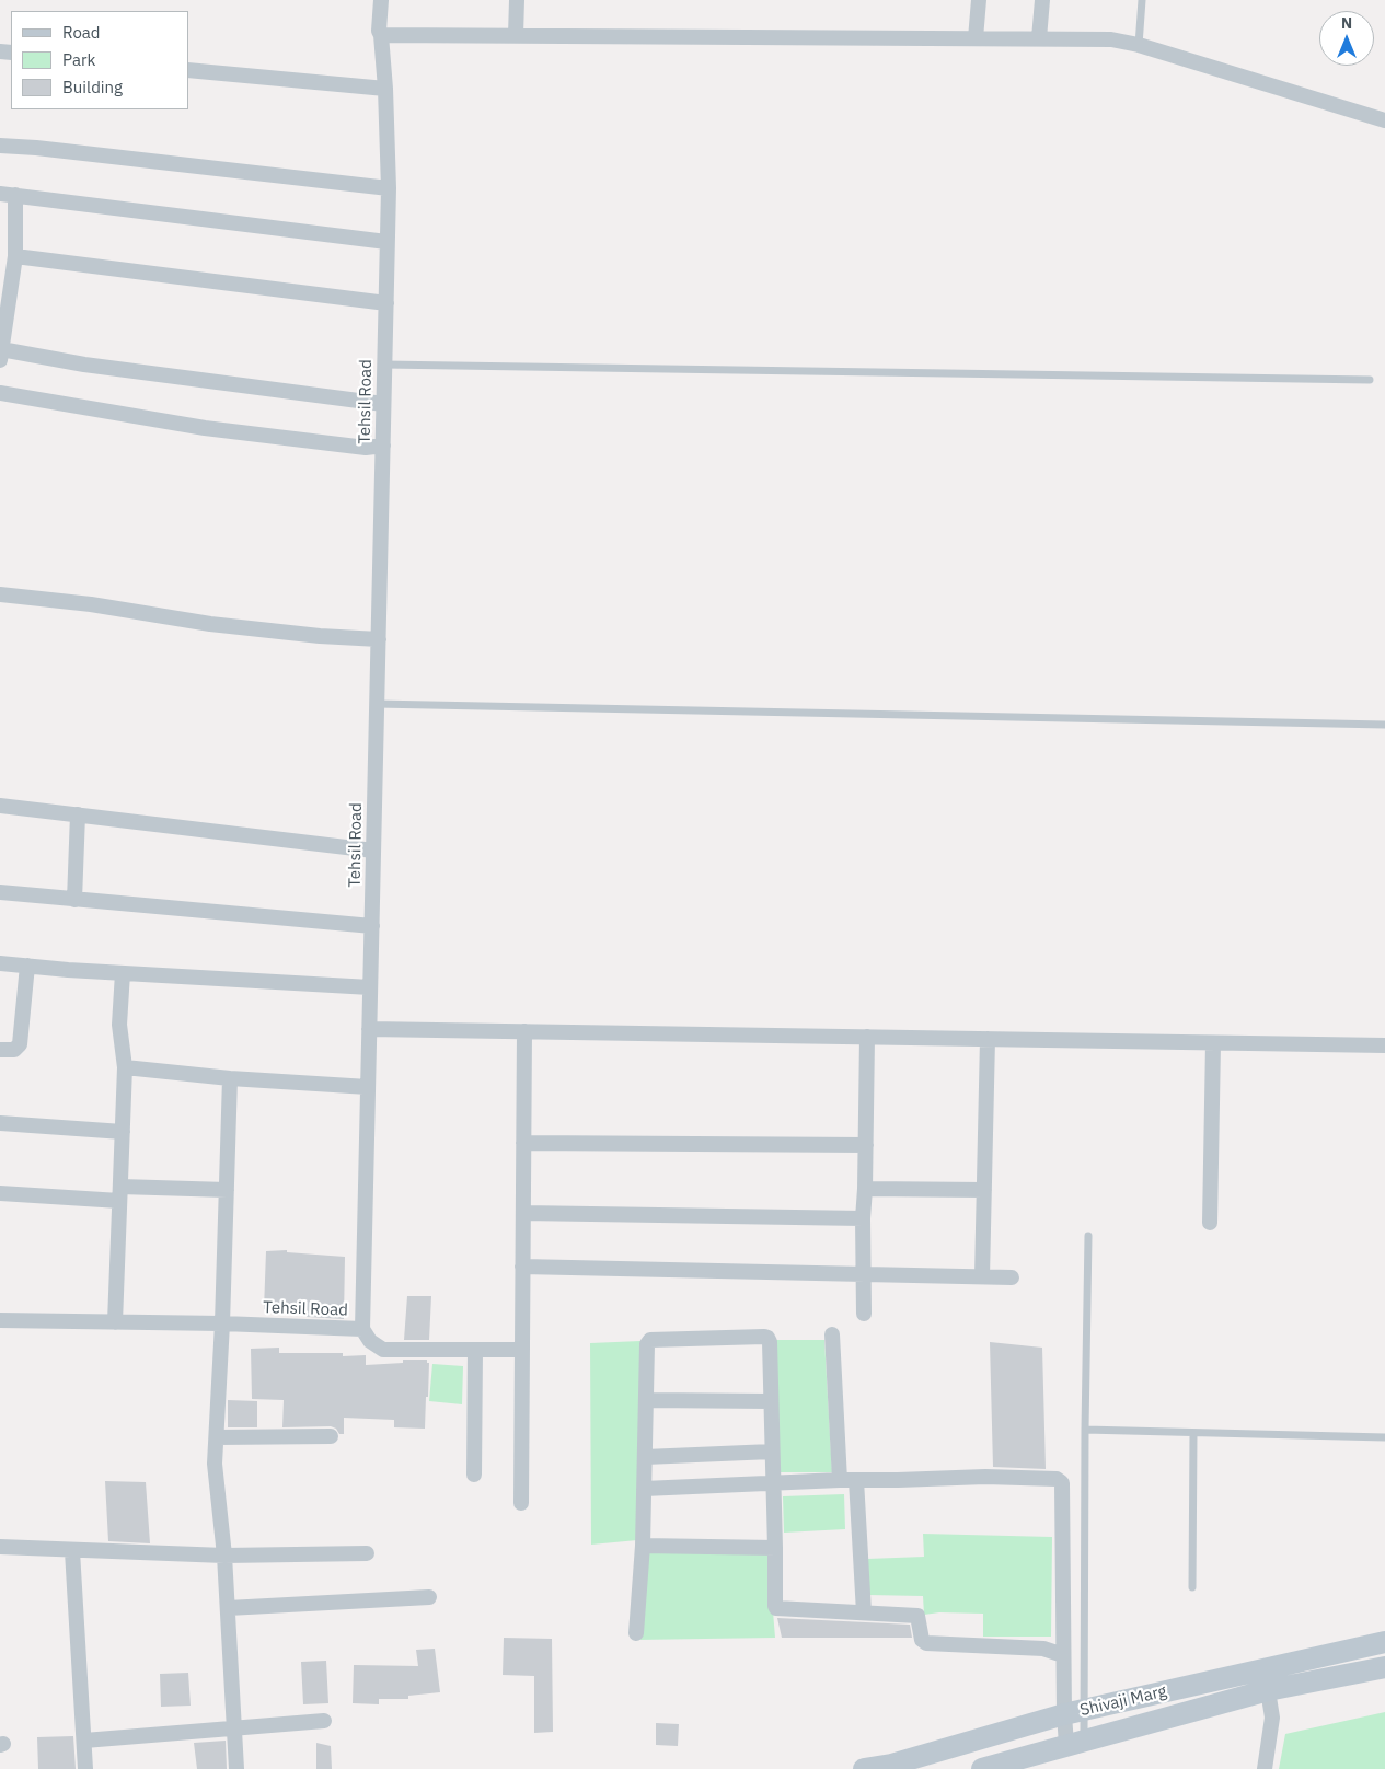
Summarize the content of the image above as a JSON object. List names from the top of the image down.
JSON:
{
  "streets": {
    "main road": ["Shivaji Marg"],
    "street": ["Tehsil Road"]
  },
  "legend": ["Road", "Park", "Building"],
  "north": "top"
}
